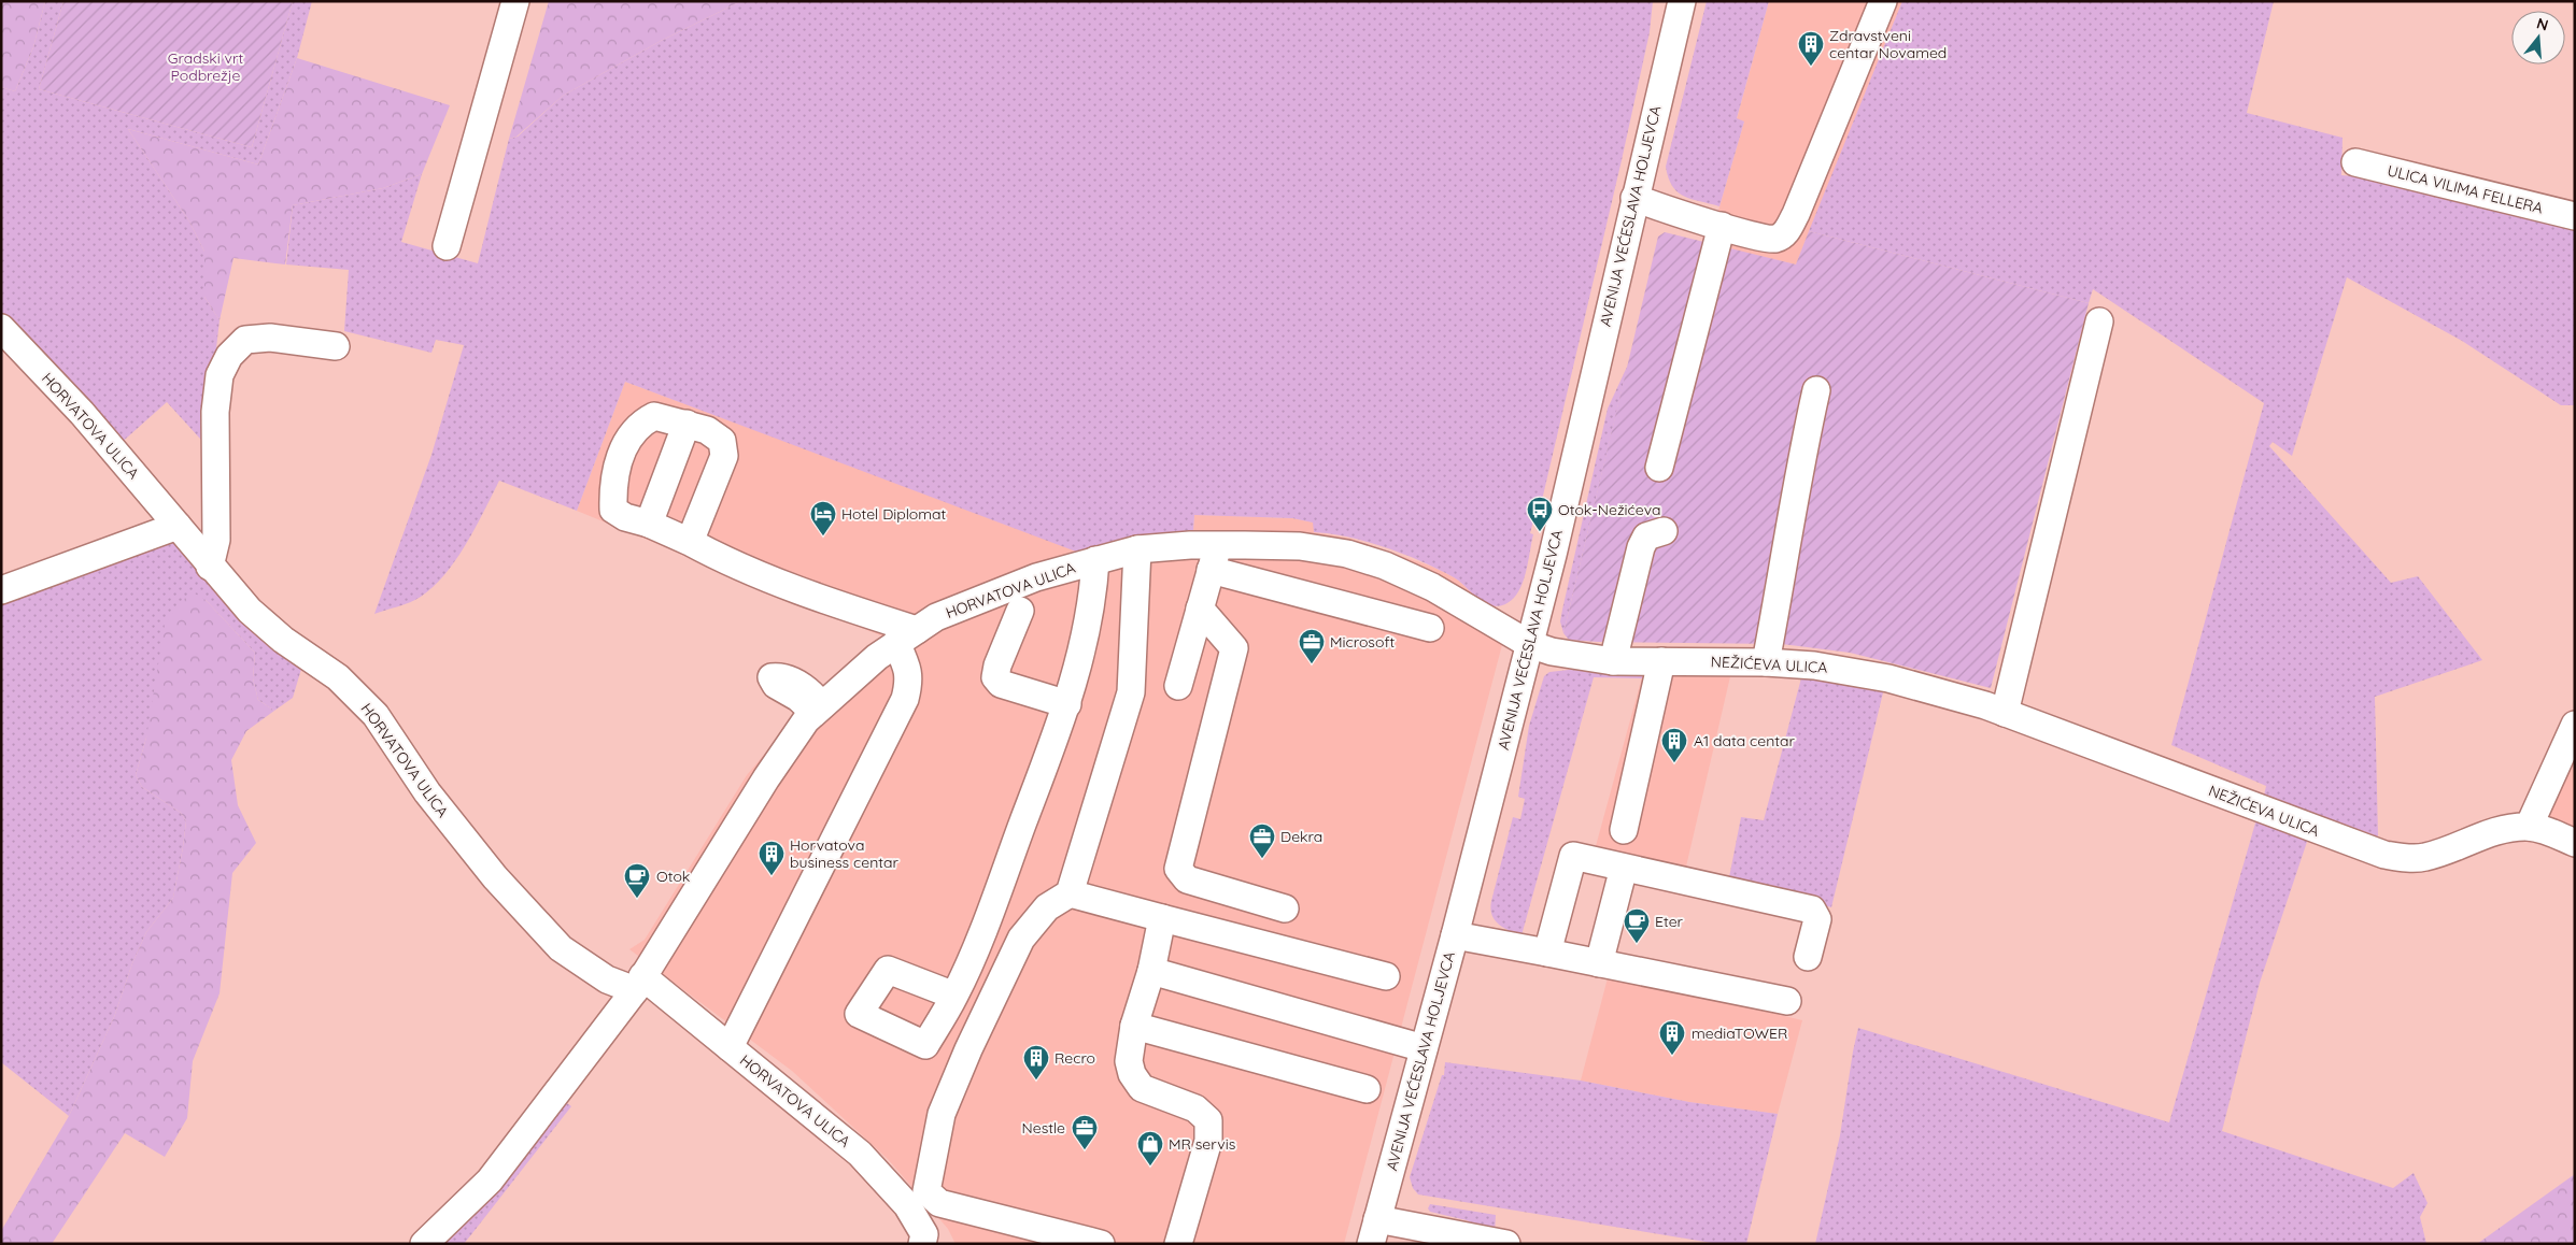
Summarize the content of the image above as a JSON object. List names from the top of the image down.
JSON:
{
  "streets": {
    "street": [
      "ULICA VILIMA FELLERA",
      "AVENIJA VEĆESLAVA HOLJEVCA",
      "HORVATOVA ULICA",
      "NEŽIĆEVA ULICA"
    ]
  },
  "crossings": [
    ["AVENIJA VEĆESLAVA HOLJEVCA", "HORVATOVA ULICA"],
    ["AVENIJA VEĆESLAVA HOLJEVCA", "NEŽIĆEVA ULICA"],
    ["HORVATOVA ULICA", "NEŽIĆEVA ULICA"]
  ],
  "parks": ["Gradski vrt Podbrežje"],
  "places": {
    "building": [
      "Zdravstveni centar Novamed",
      "A1 data centar",
      "Horvatova business centar",
      "mediaTOWER",
      "Recro"
    ],
    "bus stop": ["Otok-Nežićeva"],
    "hotel": ["Hotel Diplomat"],
    "office": ["Microsoft", "Dekra", "Nestle"],
    "cafe": ["Otok", "Eter"],
    "shop": ["MR servis"]
  },
  "north": "top"
}
